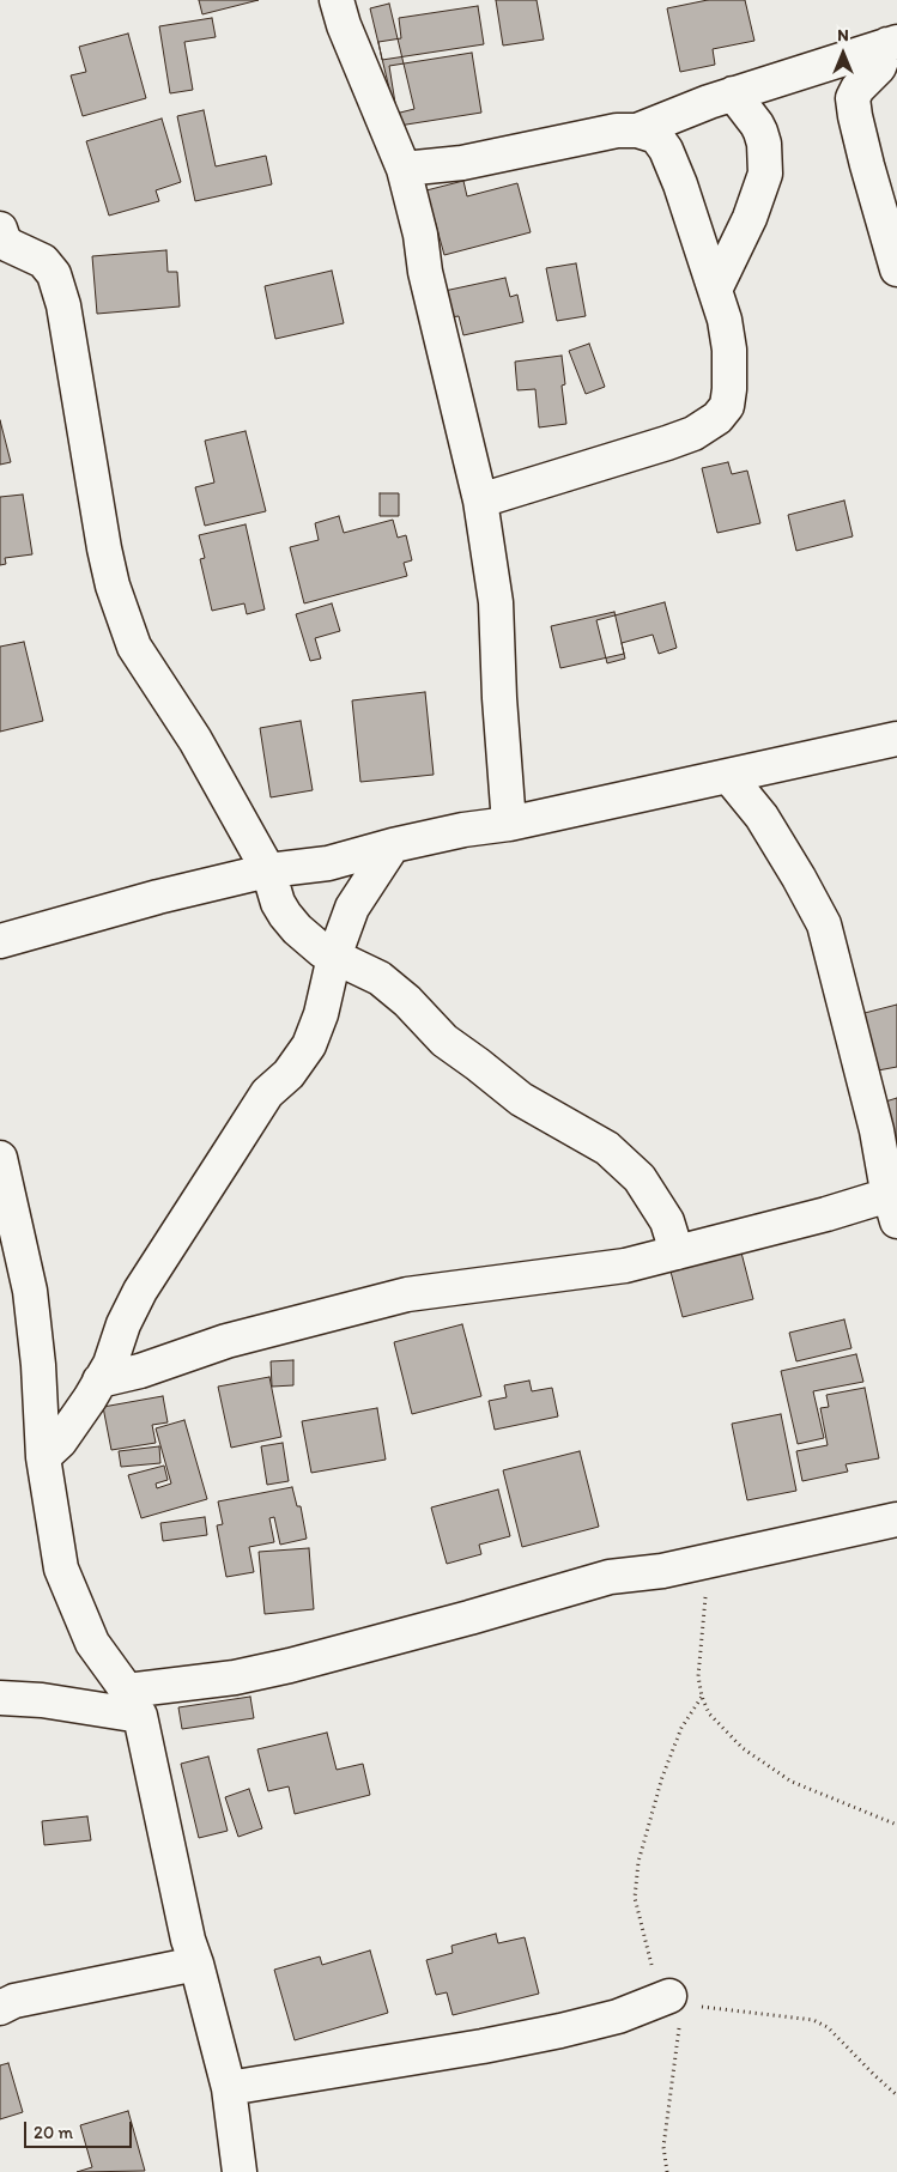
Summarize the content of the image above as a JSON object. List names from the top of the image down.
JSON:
{
  "scale_bar": "20 m",
  "north": "top"
}
